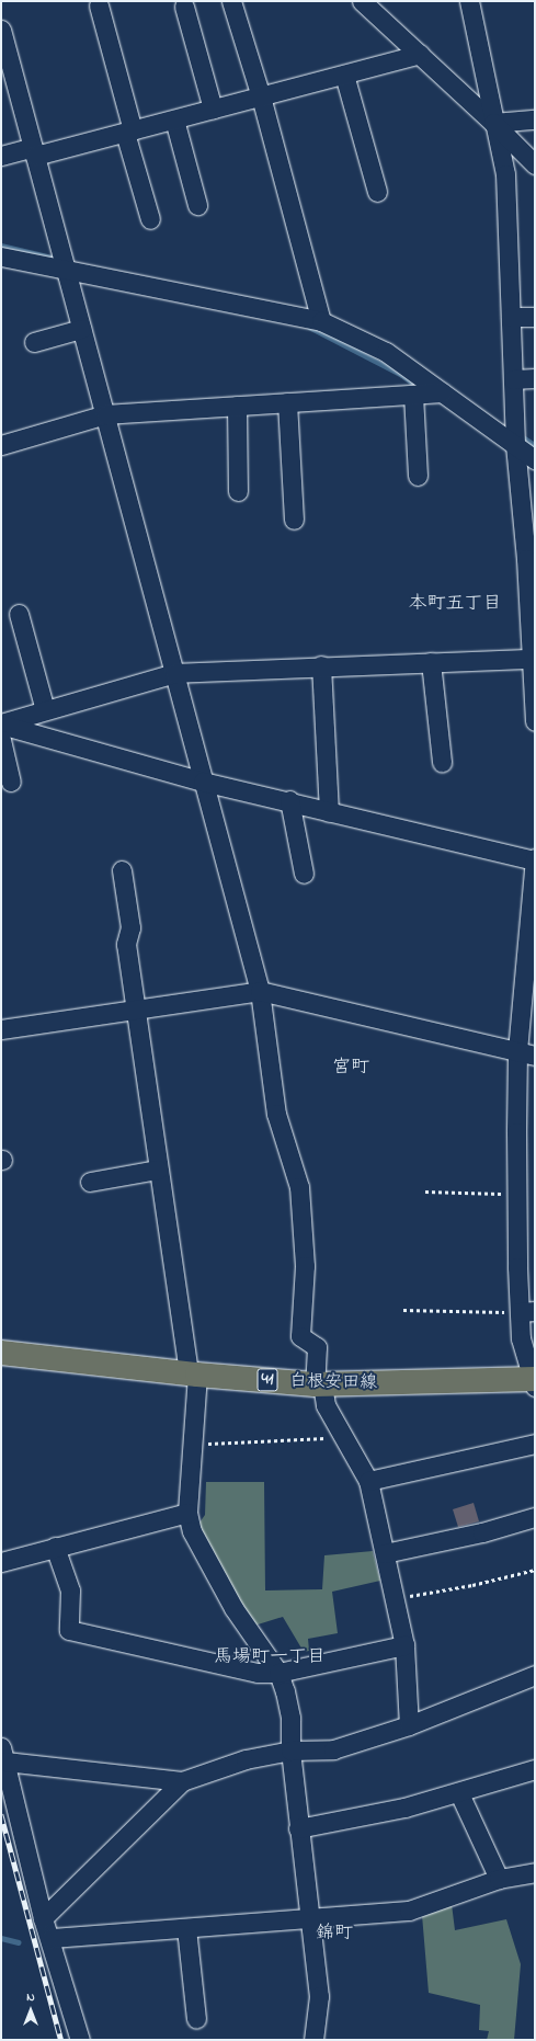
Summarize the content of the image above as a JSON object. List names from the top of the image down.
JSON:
{
  "streets": {
    "main road": ["41", "白根安田線"]
  },
  "districts": [
    "本町五丁目",
    "宮町",
    "馬場町一丁目",
    "錦町"
  ],
  "north": "top"
}
